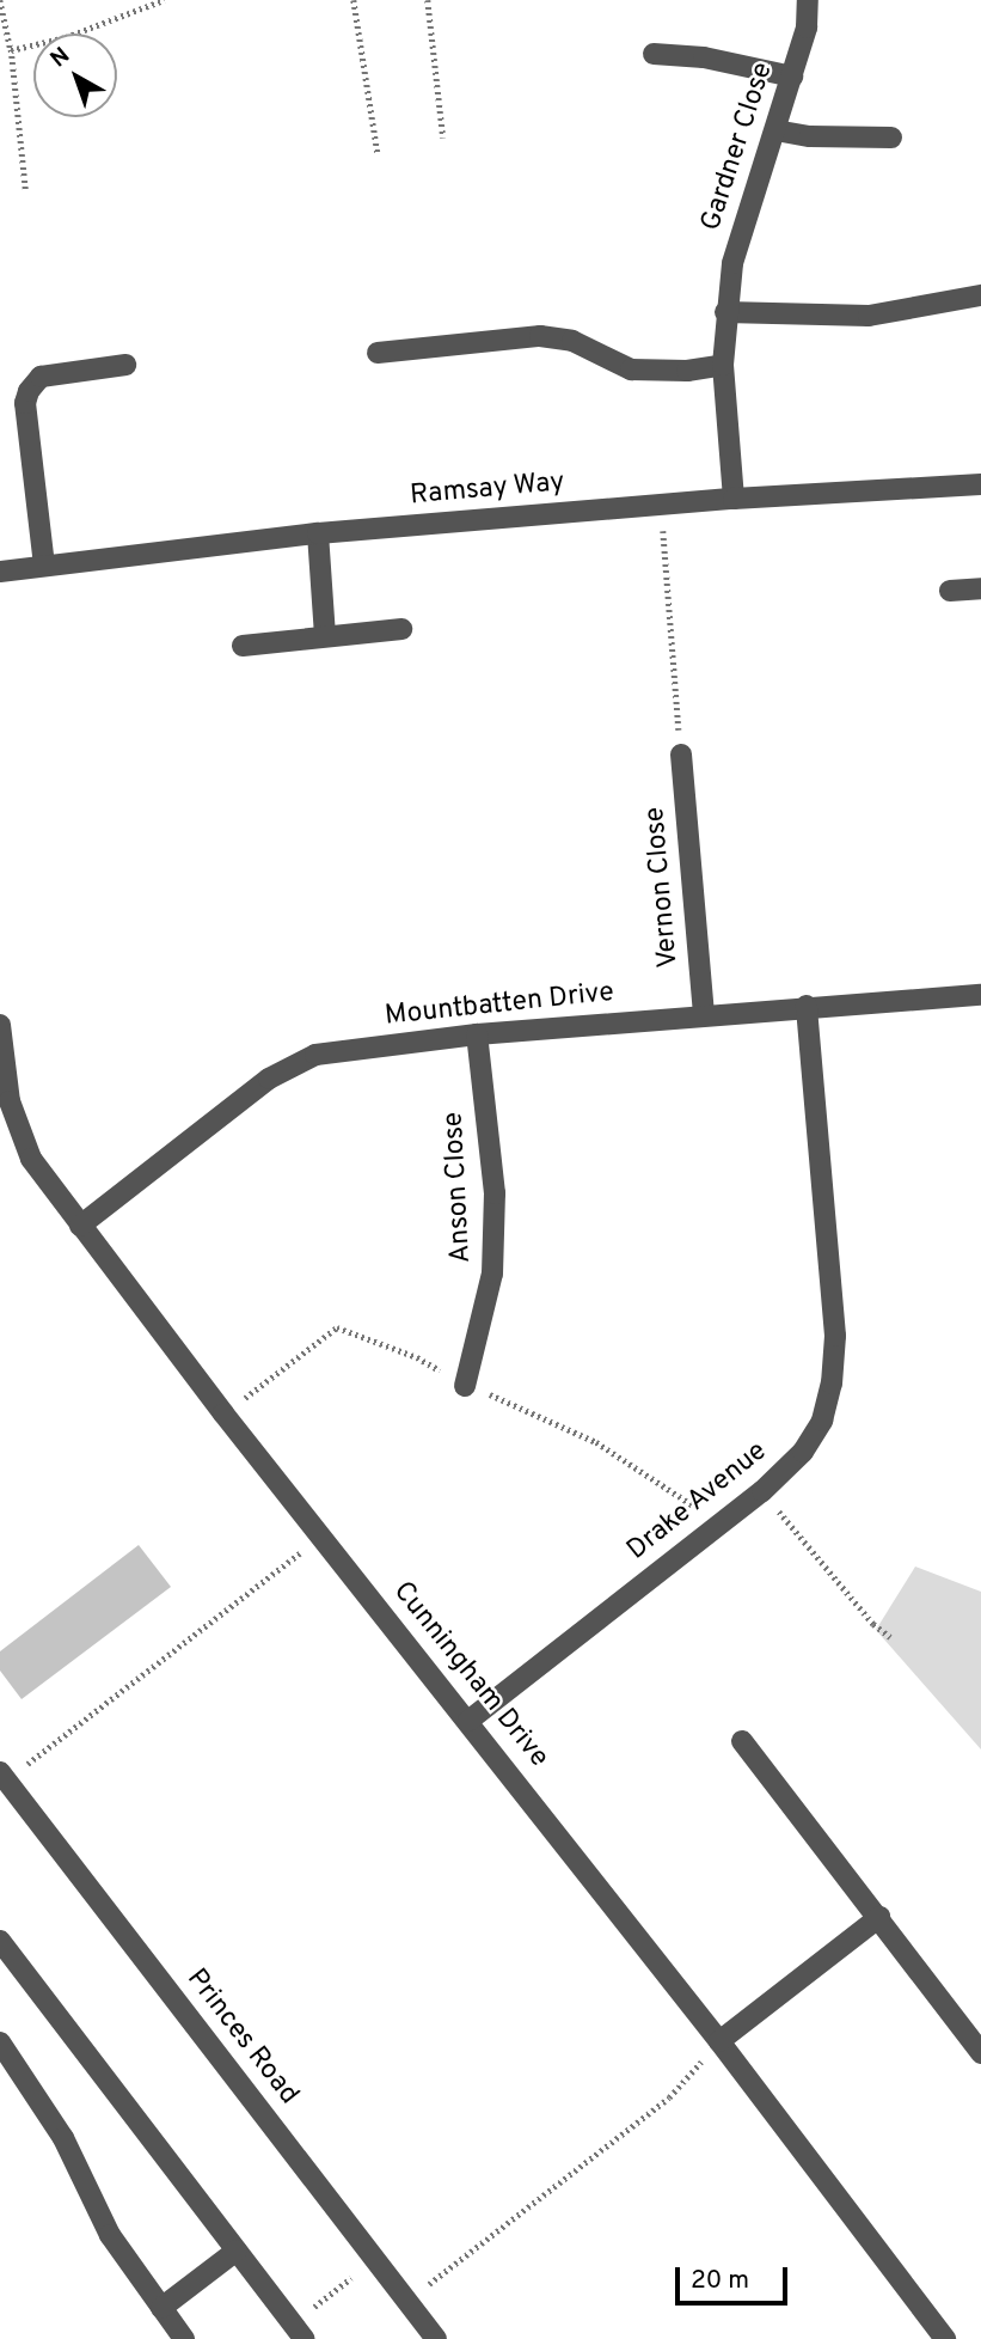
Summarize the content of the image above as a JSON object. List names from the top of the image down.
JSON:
{
  "streets": {
    "street": [
      "Gardner Close",
      "Ramsay Way",
      "Vernon Close",
      "Mountbatten Drive",
      "Anson Close",
      "Drake Avenue",
      "Cunningham Drive",
      "Princes Road"
    ]
  },
  "crossings": [
    ["Gardner Close", "Ramsay Way"],
    ["Vernon Close", "Mountbatten Drive"],
    ["Mountbatten Drive", "Anson Close"],
    ["Mountbatten Drive", "Drake Avenue"],
    ["Mountbatten Drive", "Cunningham Drive"],
    ["Drake Avenue", "Cunningham Drive"]
  ],
  "scale_bar": "20 m",
  "north": "top left"
}
